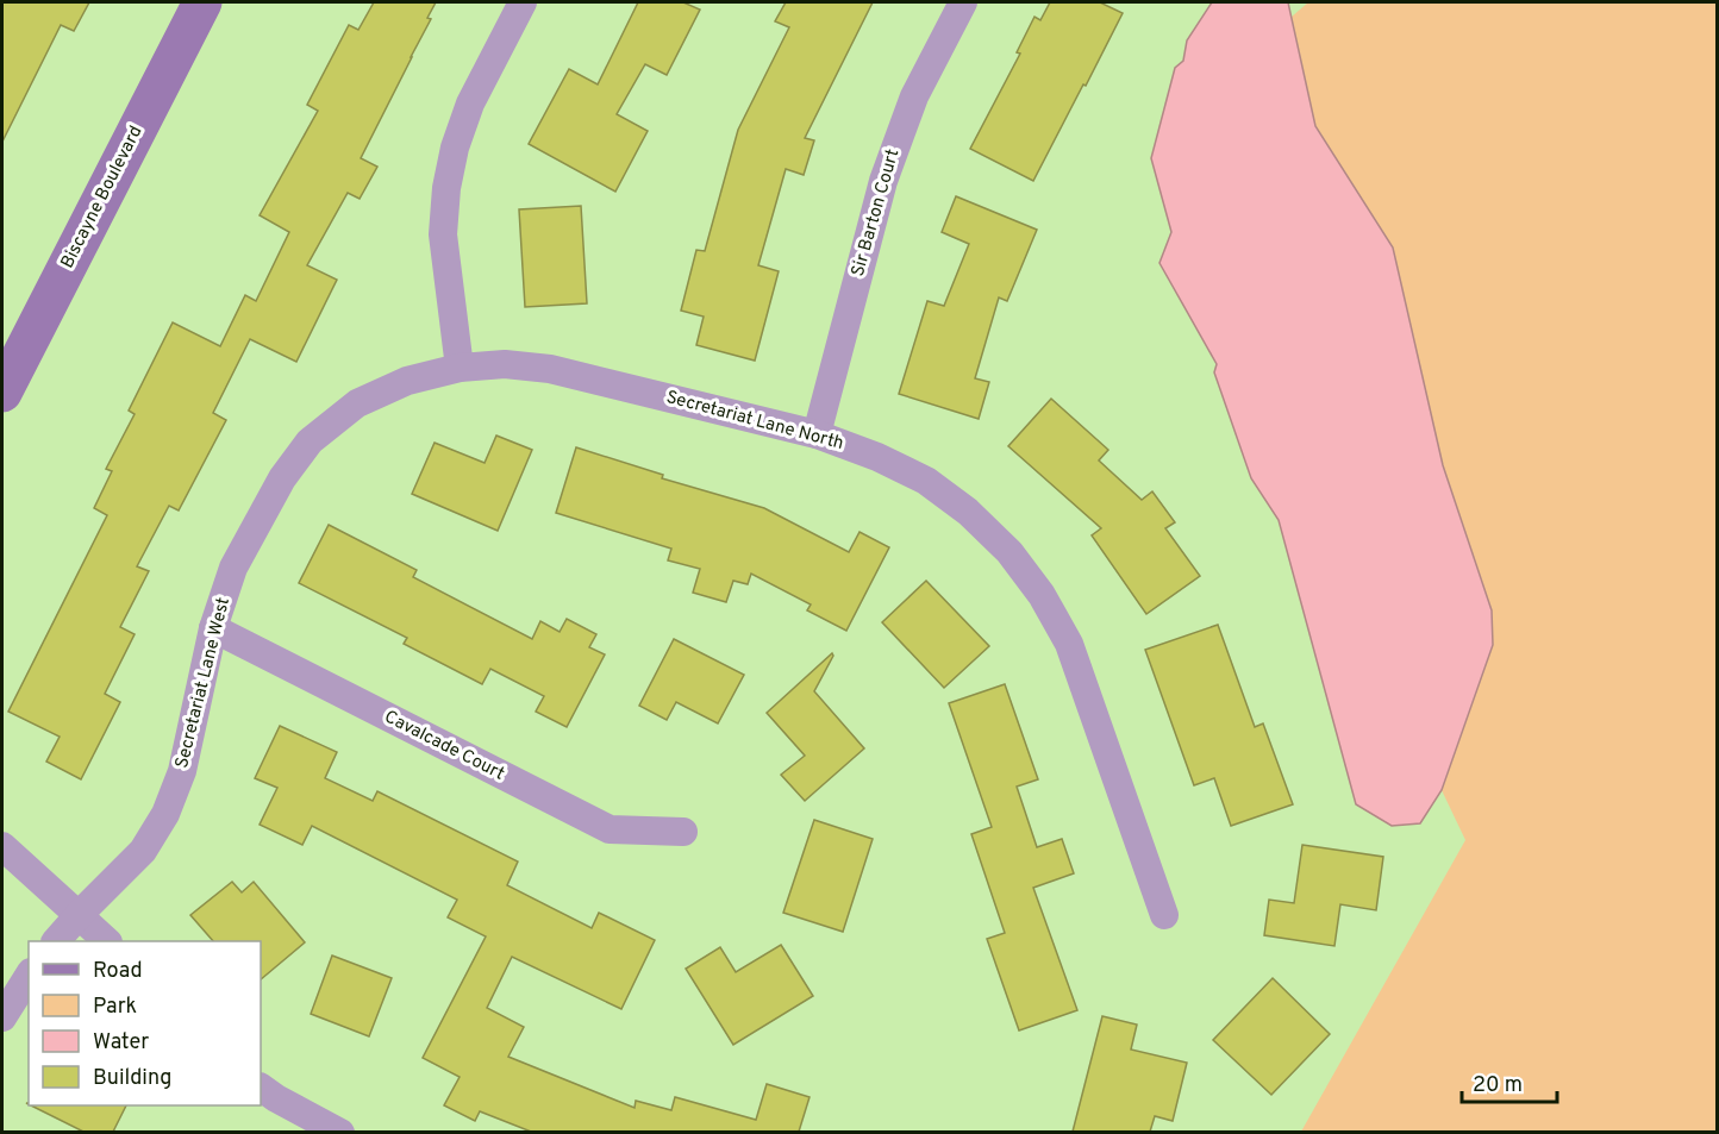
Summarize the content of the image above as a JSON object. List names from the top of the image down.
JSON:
{
  "streets": {
    "street": [
      "Biscayne Boulevard",
      "Sir Barton Court",
      "Secretariat Lane North",
      "Secretariat Lane West",
      "Cavalcade Court"
    ]
  },
  "crossings": [
    ["Sir Barton Court", "Secretariat Lane North"],
    ["Secretariat Lane North", "Secretariat Lane West"],
    ["Secretariat Lane West", "Cavalcade Court"]
  ],
  "legend": [
    "Road",
    "Park",
    "Water",
    "Building"
  ],
  "scale_bar": "20 m"
}
